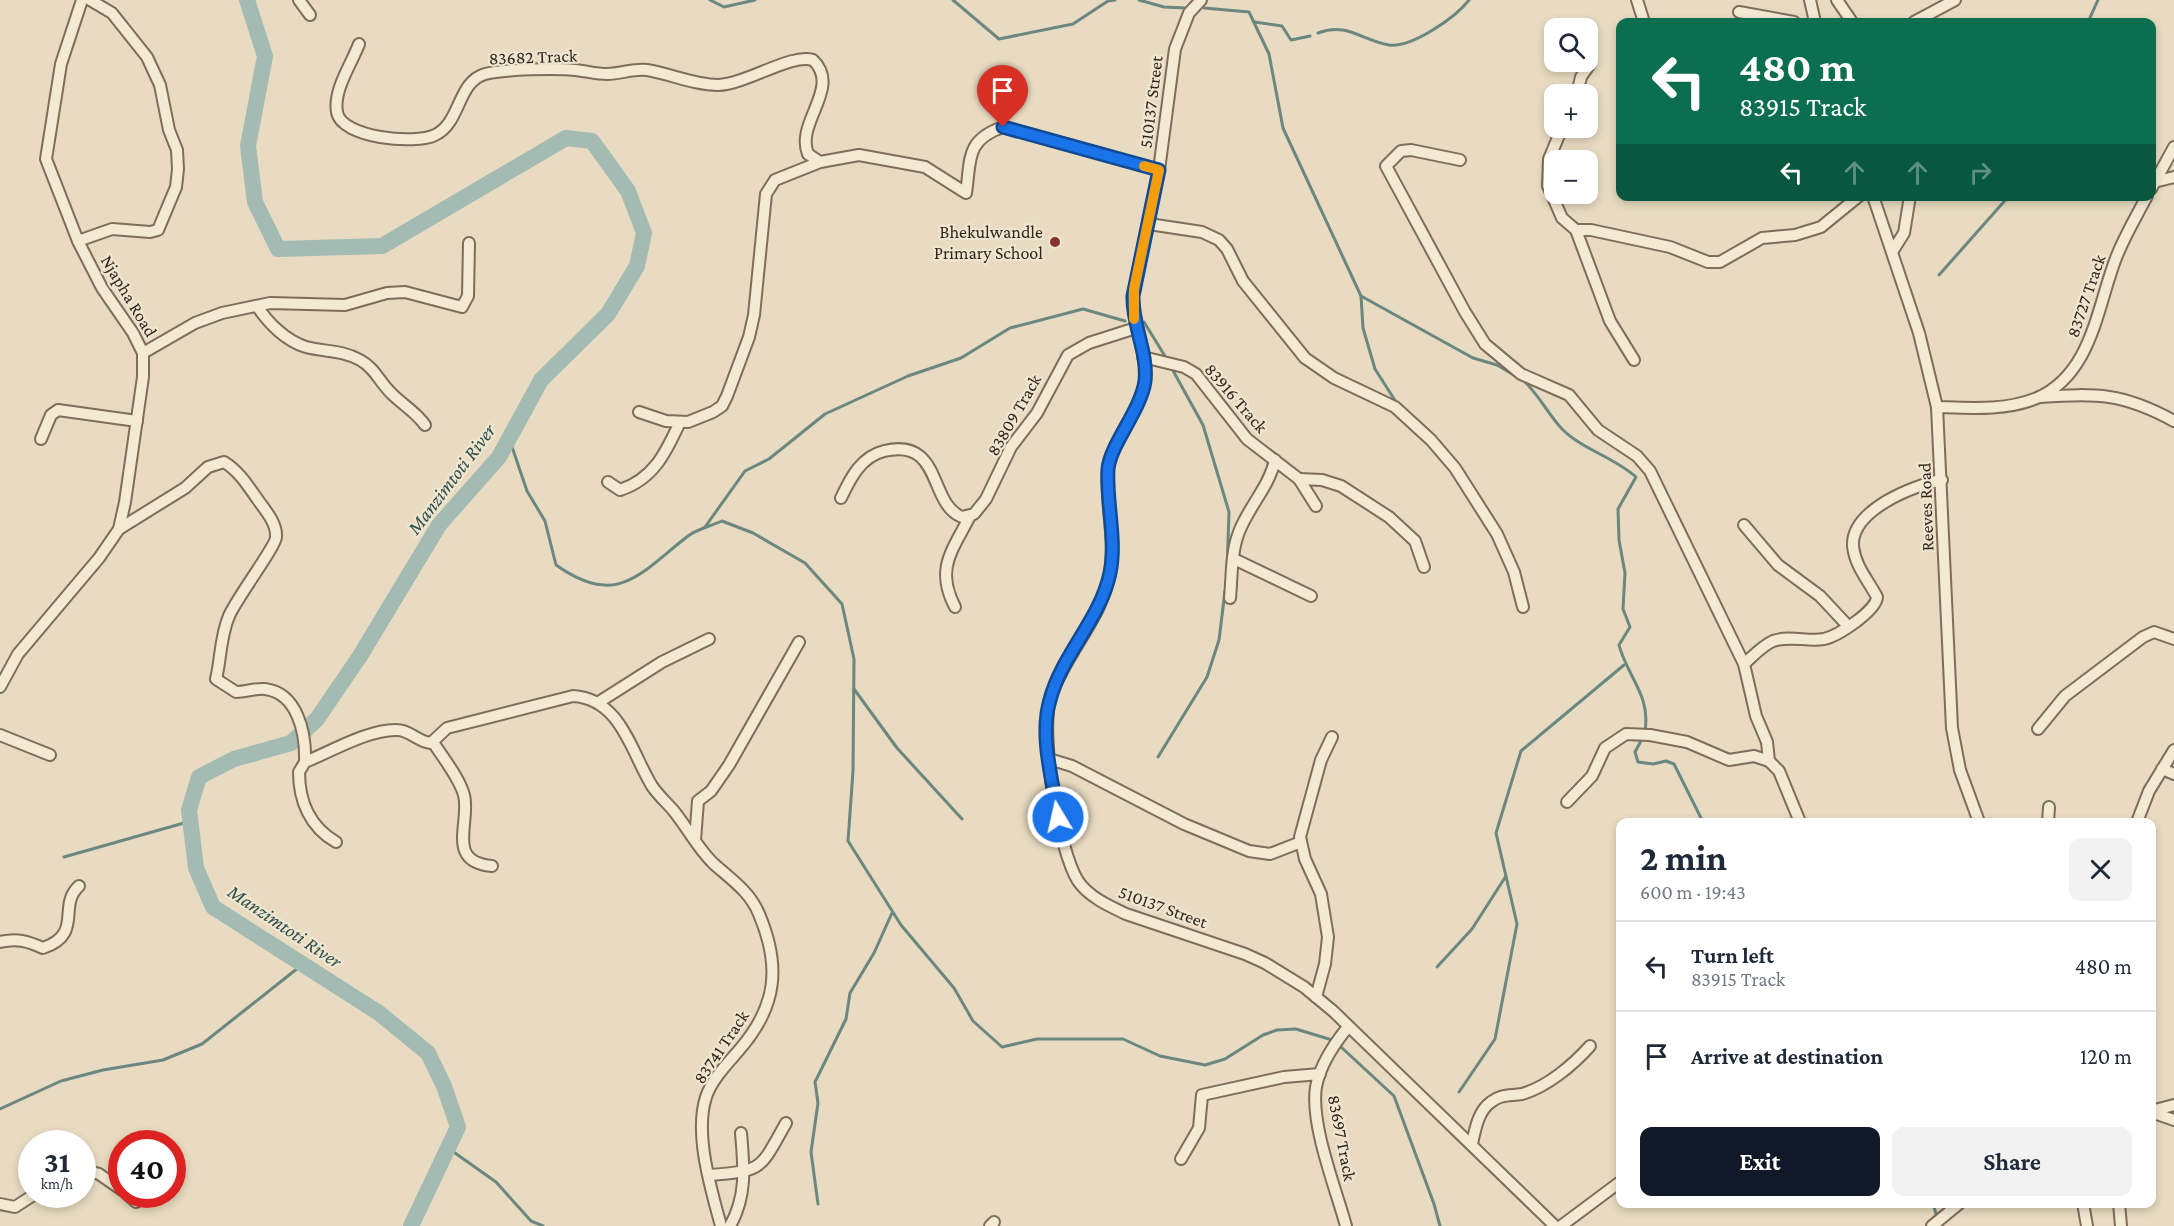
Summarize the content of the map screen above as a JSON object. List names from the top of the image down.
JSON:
{
  "streets": {
    "street": [
      "83682 Track",
      "510137 Street",
      "Njapha Road",
      "83727 Track",
      "83916 Track",
      "83809 Track",
      "Reeves Road",
      "83741 Track",
      "83697 Track"
    ]
  },
  "crossings": [
    ["510137 Street", "83916 Track"],
    ["510137 Street", "83809 Track"],
    ["510137 Street", "83697 Track"],
    ["83727 Track", "Reeves Road"]
  ],
  "water": ["Manzimtoti River"],
  "places": ["Bhekulwandle Primary School"],
  "page": {
    "map_buttons": ["+", "−"],
    "turn": ["480 m", "83915 Track"],
    "heading": ["2 min", "600 m · 19:43"],
    "list": [
      {
        "name": "Turn left",
        "note": "83915 Track",
        "value": "480 m"
      },
      {
        "name": "Arrive at destination",
        "value": "120 m"
      }
    ],
    "buttons": ["Exit", "Share"],
    "speed": "31 km/h",
    "limit": "40"
  }
}
